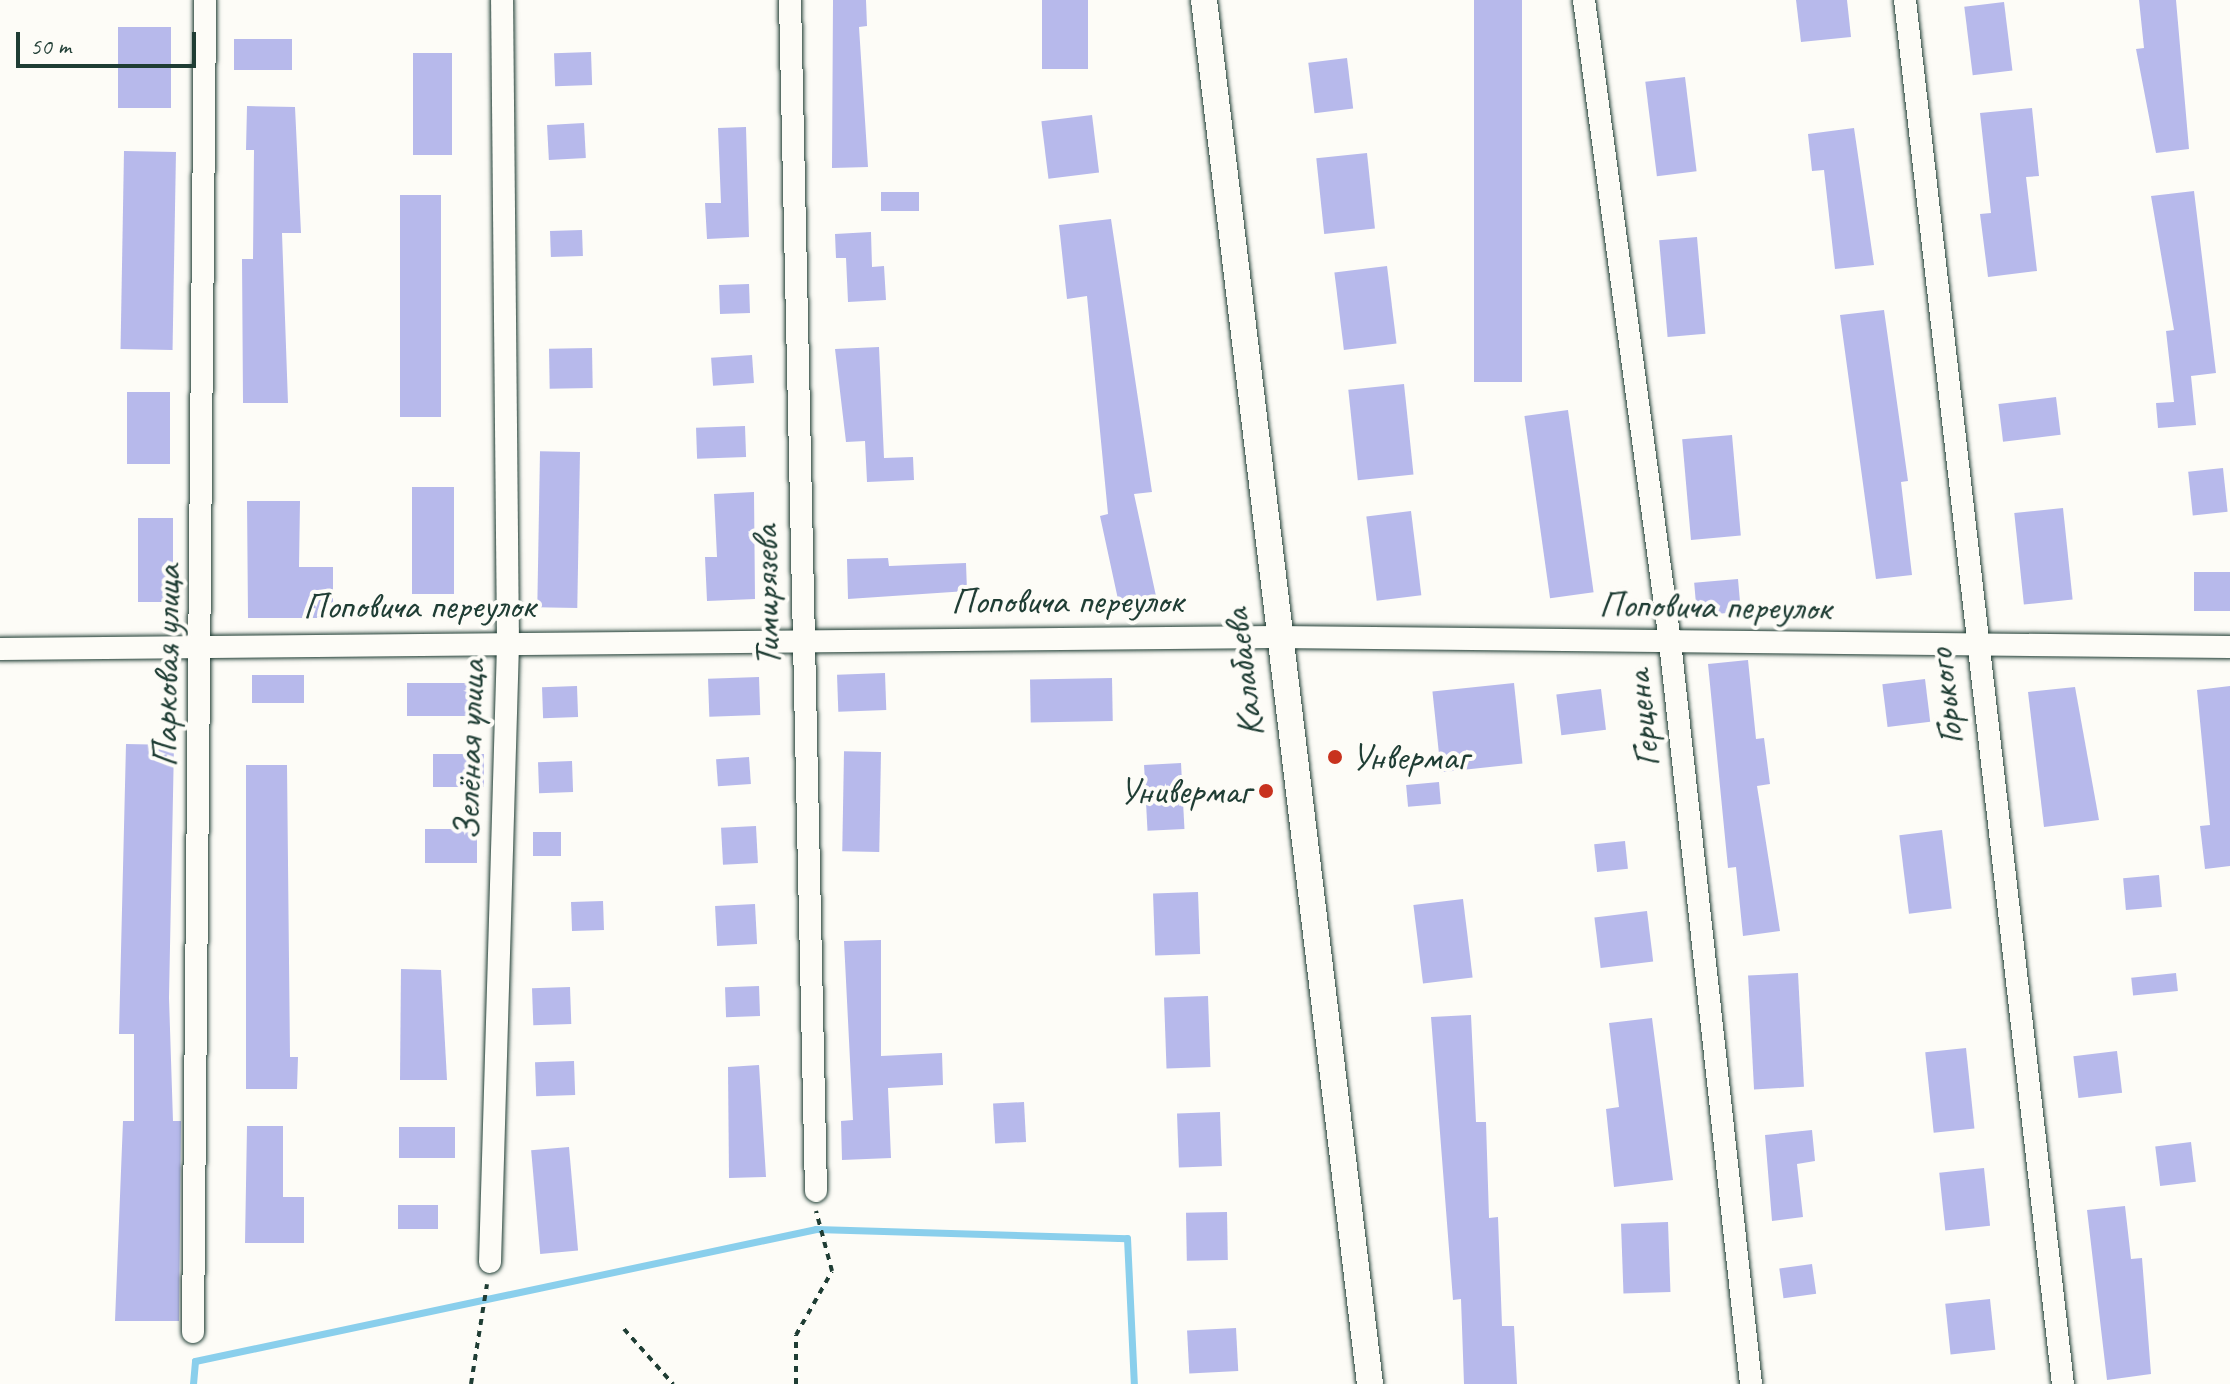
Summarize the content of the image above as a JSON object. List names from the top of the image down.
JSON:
{
  "streets": {
    "street": [
      "Тимирязева",
      "Поповича переулок",
      "Парковая улица",
      "Калабаева",
      "Горького",
      "Герцена",
      "Зелёная улица"
    ]
  },
  "crossings": [
    ["Тимирязева", "Поповича переулок"],
    ["Поповича переулок", "Парковая улица"],
    ["Поповича переулок", "Калабаева"],
    ["Поповича переулок", "Горького"],
    ["Поповича переулок", "Герцена"],
    ["Поповича переулок", "Зелёная улица"]
  ],
  "places": ["Унвермаг", "Универмаг"],
  "scale_bar": "50 m"
}
